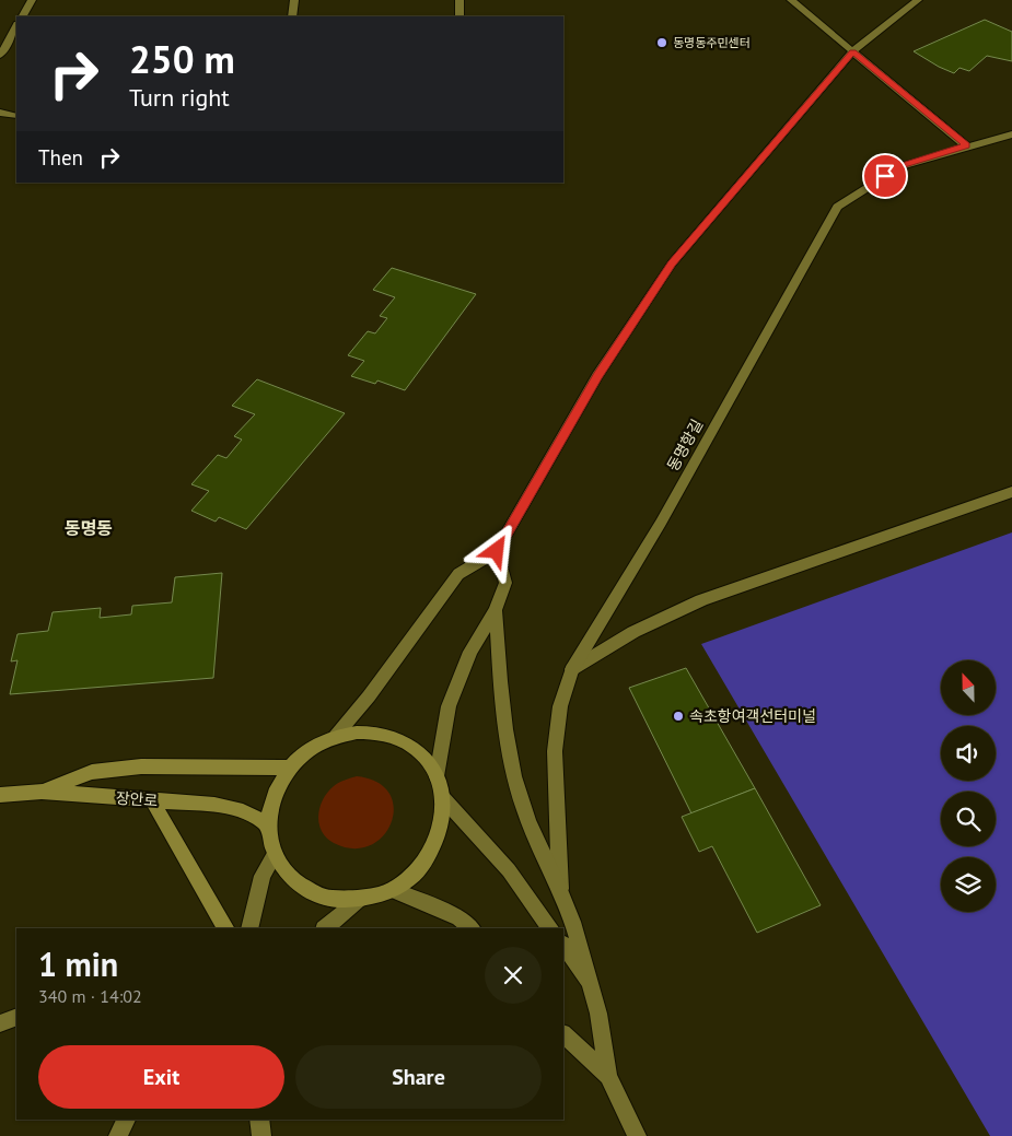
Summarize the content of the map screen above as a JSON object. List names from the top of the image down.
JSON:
{
  "streets": {
    "main road": ["장안로"],
    "street": ["동명항길"]
  },
  "districts": ["동명동"],
  "places": ["동명동주민센터", "속초항여객선터미널"],
  "north": "top",
  "page": {
    "turn": ["250 m", "Turn right"],
    "then": "Then",
    "heading": ["1 min", "340 m · 14:02"],
    "buttons": ["Exit", "Share"]
  }
}
